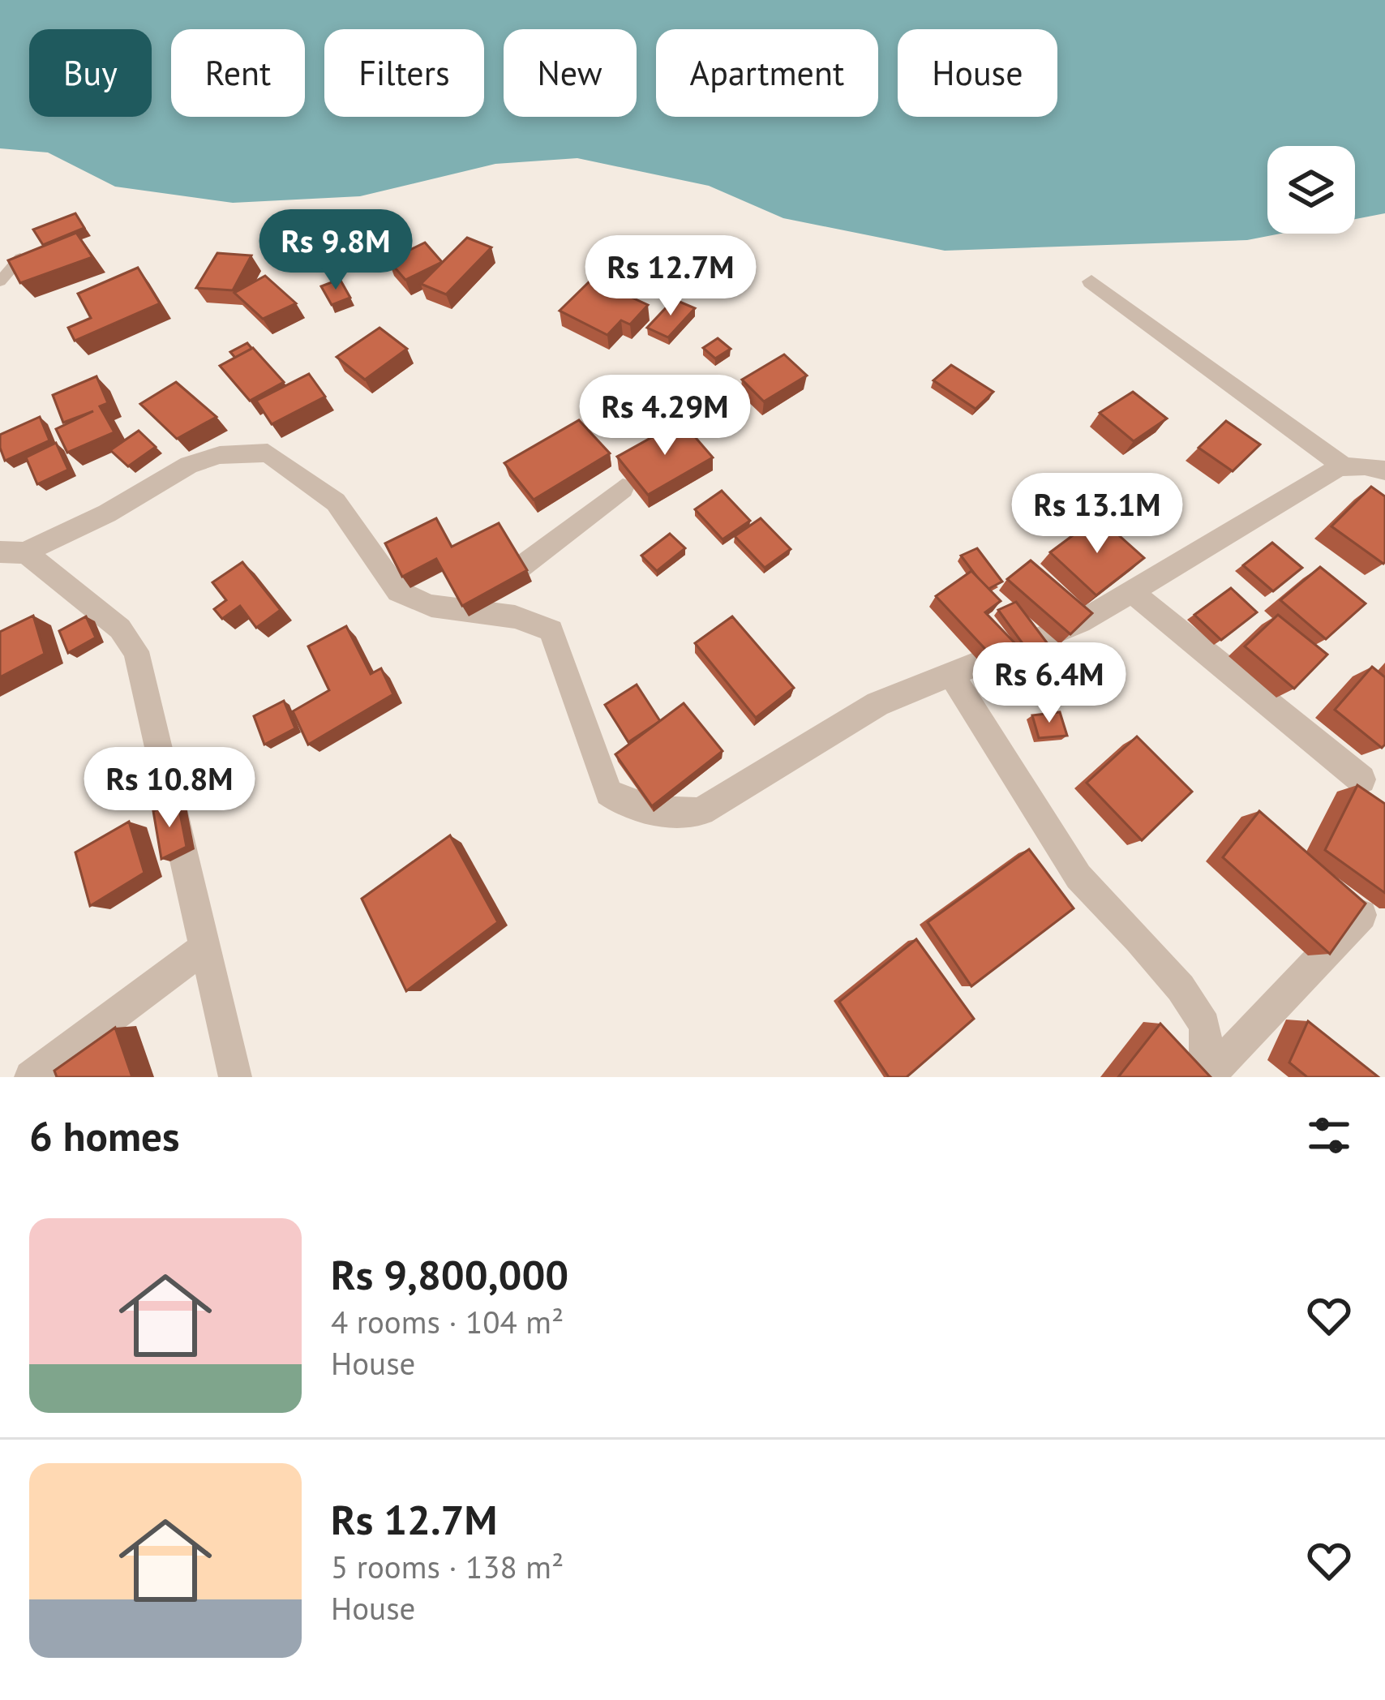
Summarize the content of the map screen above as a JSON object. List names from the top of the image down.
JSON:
{
  "page": {
    "chip": [
      "Buy",
      "Rent",
      "Filters",
      "New",
      "Apartment",
      "House"
    ],
    "price": [
      "Rs 9.8M",
      "Rs 12.7M",
      "Rs 4.29M",
      "Rs 13.1M",
      "Rs 6.4M",
      "Rs 10.8M"
    ],
    "heading": "6 homes",
    "list": [
      {
        "name": "Rs 9,800,000",
        "note": "4 rooms · 104 m² · House"
      },
      {
        "name": "Rs 12.7M",
        "note": "5 rooms · 138 m² · House"
      }
    ]
  }
}
